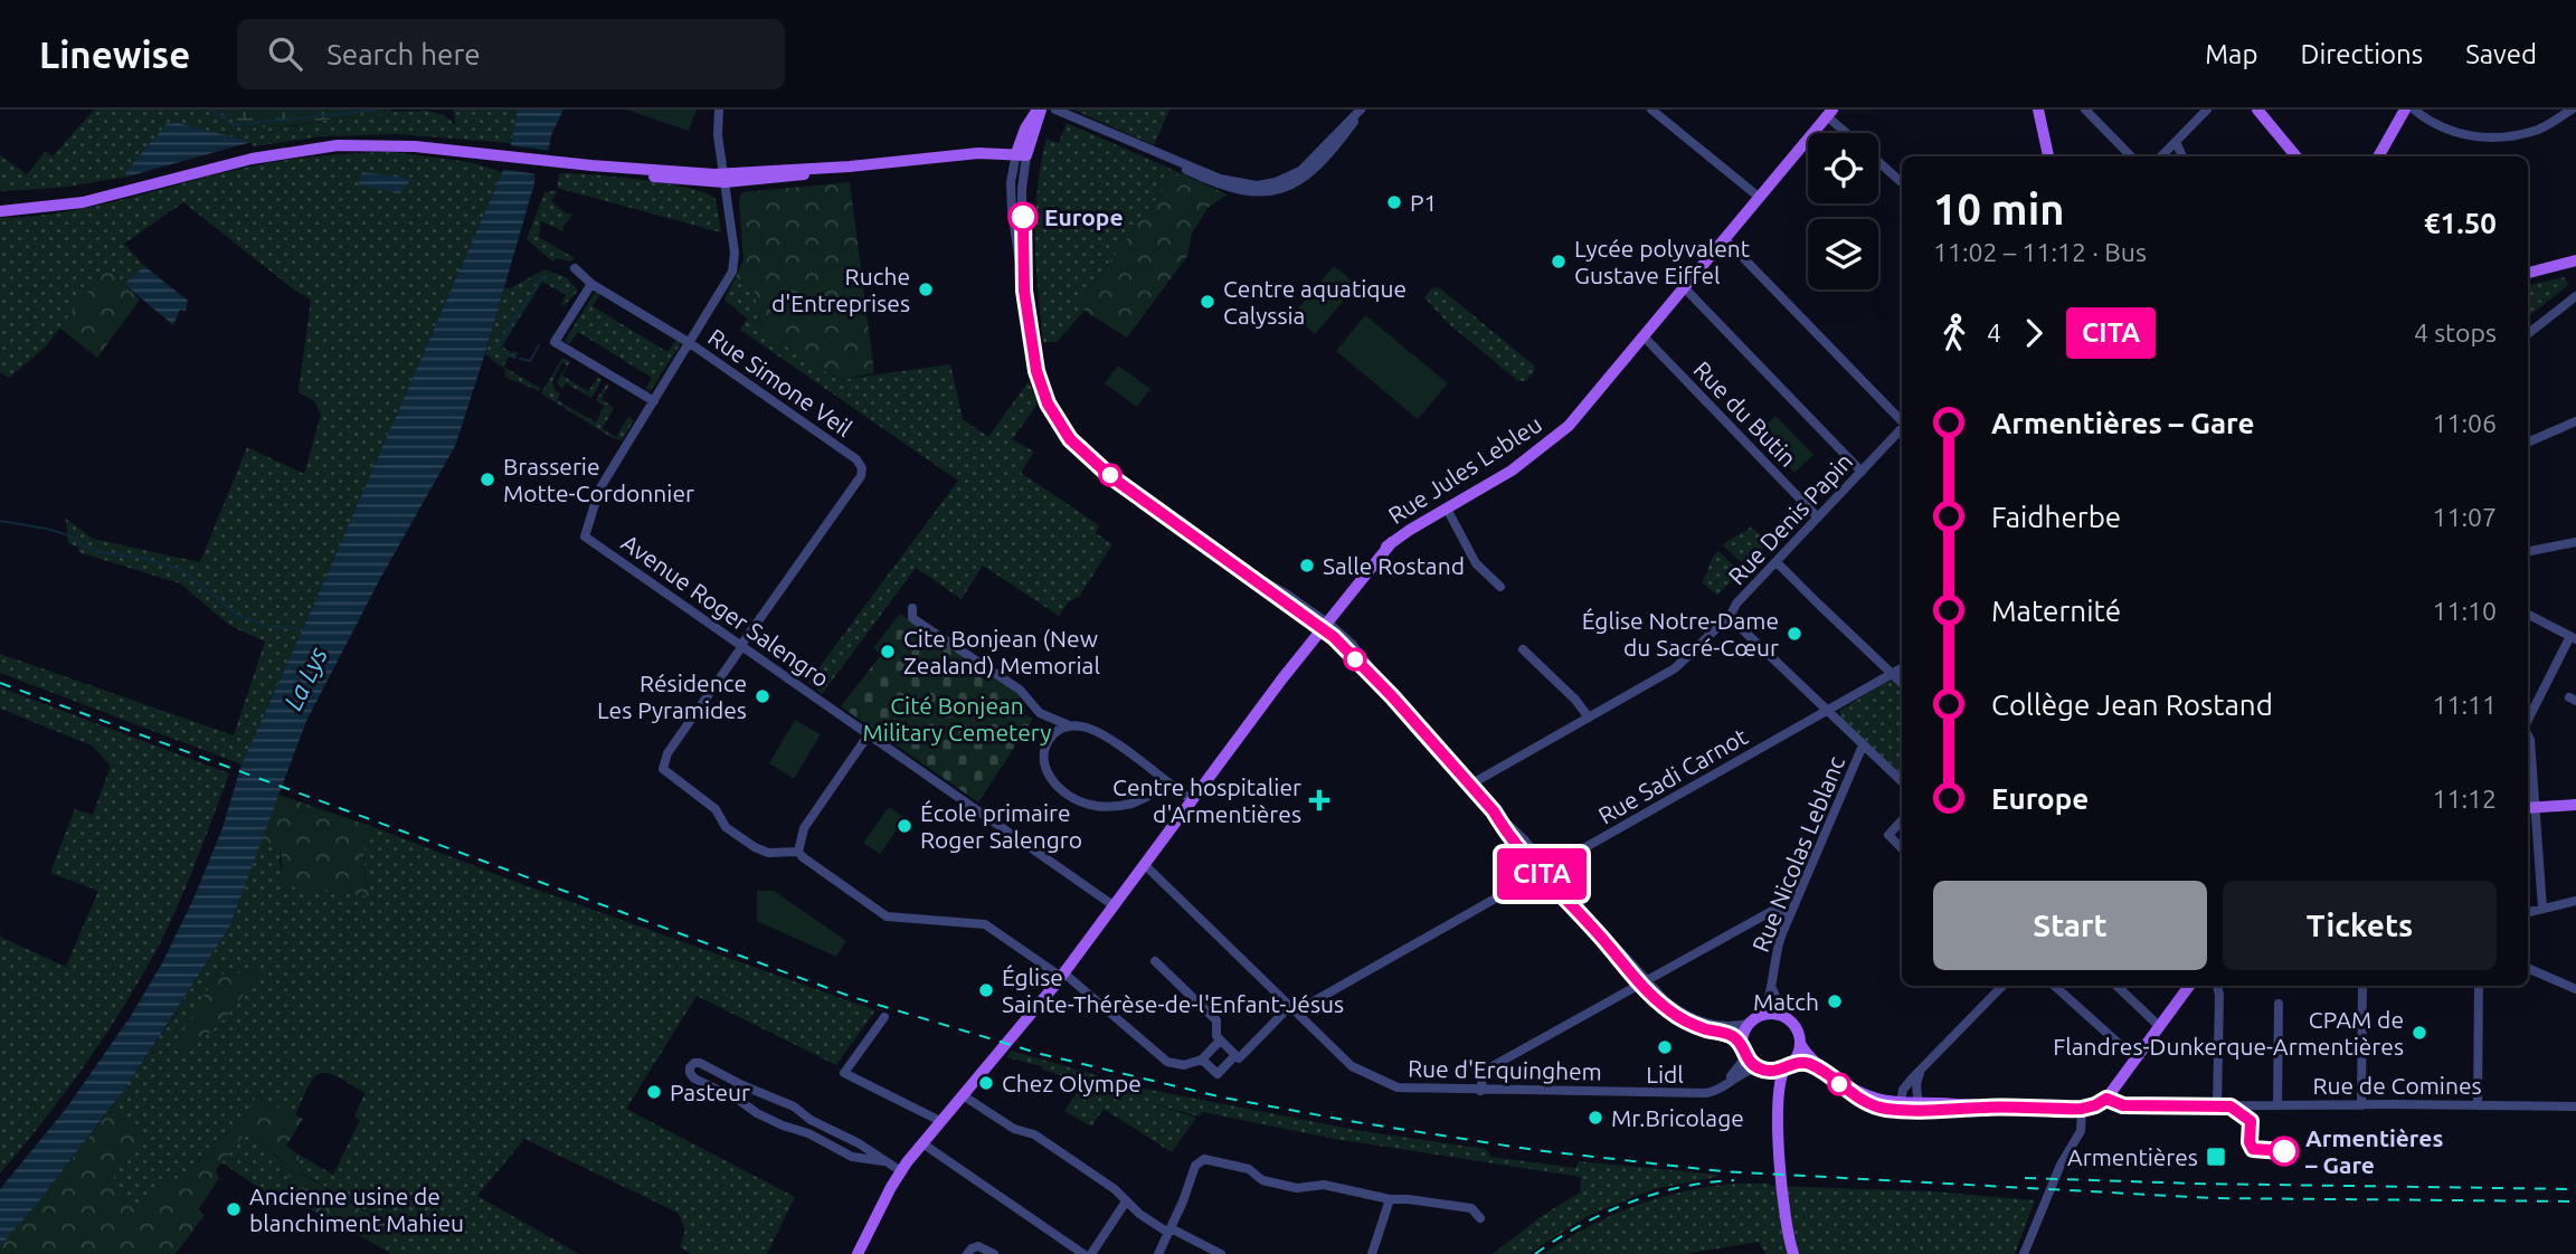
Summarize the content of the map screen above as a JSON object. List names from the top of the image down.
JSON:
{
  "streets": {
    "main road": ["Rue Jules Lebleu"],
    "street": [
      "Rue Simone Veil",
      "Rue du Butin",
      "Rue Denis Papin",
      "Avenue Roger Salengro",
      "Rue Sadi Carnot",
      "Rue Nicolas Leblanc",
      "Rue d'Erquinghem",
      "Rue de Comines"
    ]
  },
  "crossings": [
    ["Rue Simone Veil", "Avenue Roger Salengro"],
    ["Rue du Butin", "Rue Jules Lebleu"],
    ["Rue du Butin", "Rue Denis Papin"],
    ["Rue Jules Lebleu", "Avenue Roger Salengro"],
    ["Rue Jules Lebleu", "Rue d'Erquinghem"],
    ["Rue Sadi Carnot", "Rue d'Erquinghem"],
    ["Rue Nicolas Leblanc", "Rue d'Erquinghem"]
  ],
  "water": ["La Lys"],
  "parks": ["Cité Bonjean Military Cemetery"],
  "places": {
    "other": [
      "P1",
      "Europe",
      "Lycée polyvalent Gustave Eiffel",
      "Ruche d'Entreprises",
      "Centre aquatique Calyssia",
      "Brasserie Motte-Cordonnier",
      "Salle Rostand",
      "Église Notre-Dame du Sacré-Cœur",
      "Cite Bonjean (New Zealand) Memorial",
      "Résidence Les Pyramides",
      "École primaire Roger Salengro",
      "Église Sainte-Thérèse-de-l'Enfant-Jésus",
      "Match",
      "CPAM de Flandres-Dunkerque-Armentières",
      "Lidl",
      "Chez Olympe",
      "Pasteur",
      "Mr.Bricolage",
      "Armentières – Gare",
      "Ancienne usine de blanchiment Mahieu"
    ],
    "health": ["Centre hospitalier d'Armentières"],
    "transit": ["Armentières"]
  },
  "lines": ["bus line CITA"],
  "page": {
    "header": "Linewise",
    "search": "Search here",
    "nav": ["Map", "Directions", "Saved"],
    "on_map": "CITA",
    "heading": ["10 min", "11:02 – 11:12 · Bus", "€1.50"],
    "legs": ["4", "CITA", "4 stops"],
    "list": [
      {
        "name": "Armentières – Gare",
        "value": "11:06"
      },
      {
        "name": "Faidherbe",
        "value": "11:07"
      },
      {
        "name": "Maternité",
        "value": "11:10"
      },
      {
        "name": "Collège Jean Rostand",
        "value": "11:11"
      },
      {
        "name": "Europe",
        "value": "11:12"
      }
    ],
    "buttons": ["Start", "Tickets"]
  }
}
